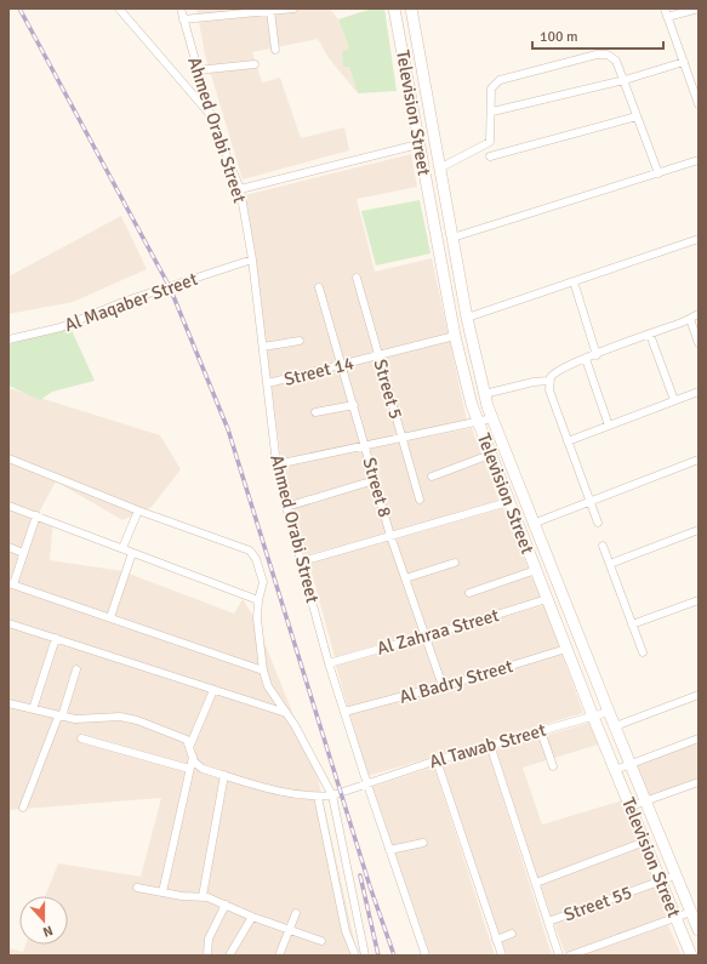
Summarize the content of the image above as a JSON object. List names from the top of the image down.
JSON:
{
  "streets": {
    "main road": ["Television Street"],
    "street": [
      "Ahmed Orabi Street",
      "Al Maqaber Street",
      "Street 14",
      "Street 5",
      "Street 8",
      "Al Zahraa Street",
      "Al Badry Street",
      "Al Tawab Street",
      "Street 55"
    ]
  },
  "crossings": [
    ["Television Street", "Street 14"],
    ["Television Street", "Al Zahraa Street"],
    ["Television Street", "Al Badry Street"],
    ["Television Street", "Al Tawab Street"],
    ["Television Street", "Street 55"],
    ["Ahmed Orabi Street", "Al Maqaber Street"],
    ["Ahmed Orabi Street", "Street 14"],
    ["Ahmed Orabi Street", "Al Zahraa Street"],
    ["Ahmed Orabi Street", "Al Badry Street"],
    ["Ahmed Orabi Street", "Al Tawab Street"],
    ["Street 14", "Street 5"],
    ["Street 14", "Street 8"],
    ["Street 8", "Al Zahraa Street"],
    ["Street 8", "Al Badry Street"]
  ],
  "scale_bar": "100 m",
  "north": "bottom"
}
